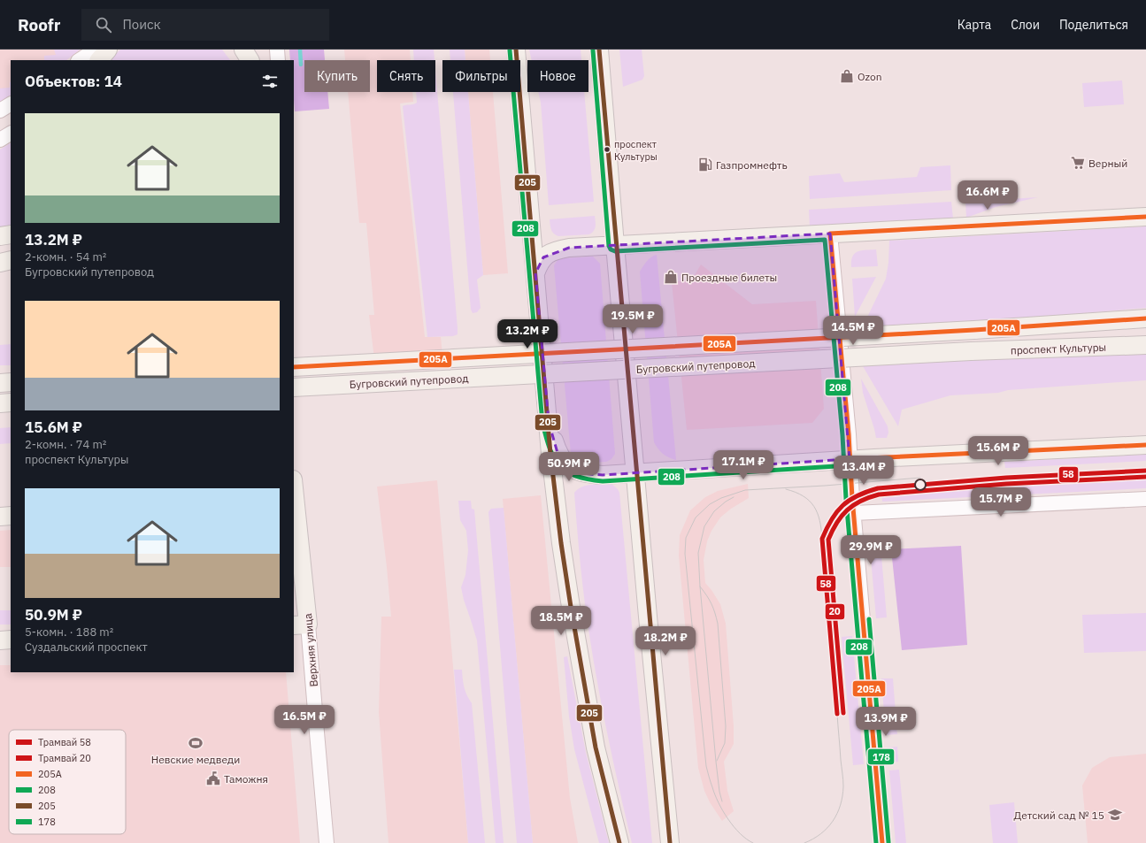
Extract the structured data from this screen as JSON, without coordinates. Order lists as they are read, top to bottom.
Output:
{
  "streets": {
    "main road": ["проспект Культуры", "Бугровский путепровод", "Верхняя улица"]
  },
  "crossings": [
    ["проспект Культуры", "Бугровский путепровод"]
  ],
  "places": {
    "shop": ["Ozon", "Проездные билеты"],
    "other": ["проспект Культуры"],
    "supermarket": ["Верный"],
    "fuel station": ["Газпромнефть"],
    "sports": ["Невские медведи"],
    "public building": ["Таможня"],
    "school or university": ["Детский сад № 15"]
  },
  "lines": [
    "transit line 205",
    "transit line 208",
    "transit line 205А",
    "tram line 58",
    "tram line 20",
    "transit line 178"
  ],
  "legend": [
    "Трамвай 58",
    "Трамвай 20",
    "205А",
    "208",
    "205",
    "178"
  ],
  "page": {
    "header": "Roofr",
    "search": "Поиск",
    "nav": ["Карта", "Слои", "Поделиться"],
    "chip": [
      "Купить",
      "Снять",
      "Фильтры",
      "Новое"
    ],
    "heading": "Объектов: 14",
    "list": [
      {
        "name": "13.2M ₽",
        "note": "2-комн. · 54 m² · Бугровский путепровод"
      },
      {
        "name": "15.6M ₽",
        "note": "2-комн. · 74 m² · проспект Культуры"
      },
      {
        "name": "50.9M ₽",
        "note": "5-комн. · 188 m² · Суздальский проспект"
      }
    ],
    "price": [
      "16.6M ₽",
      "19.5M ₽",
      "14.5M ₽",
      "13.2M ₽",
      "15.6M ₽",
      "17.1M ₽",
      "50.9M ₽",
      "13.4M ₽",
      "15.7M ₽",
      "29.9M ₽",
      "18.5M ₽",
      "18.2M ₽",
      "16.5M ₽",
      "13.9M ₽"
    ]
  }
}
